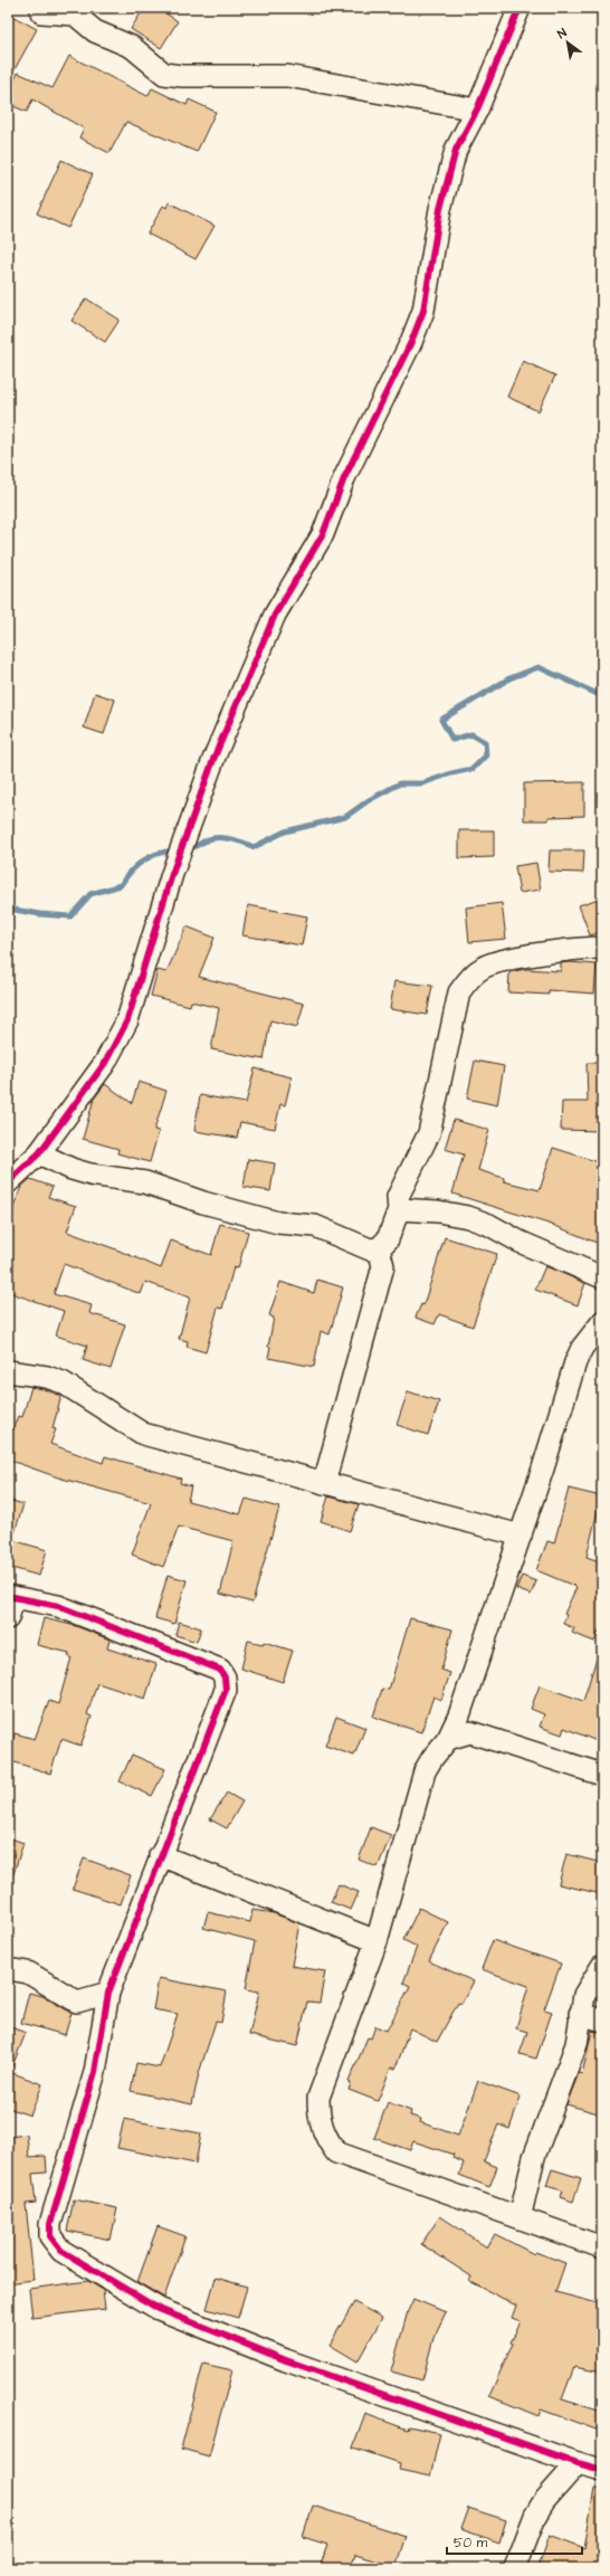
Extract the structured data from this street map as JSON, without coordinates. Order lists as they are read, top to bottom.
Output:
{
  "scale_bar": "50 m",
  "north": "top left"
}
